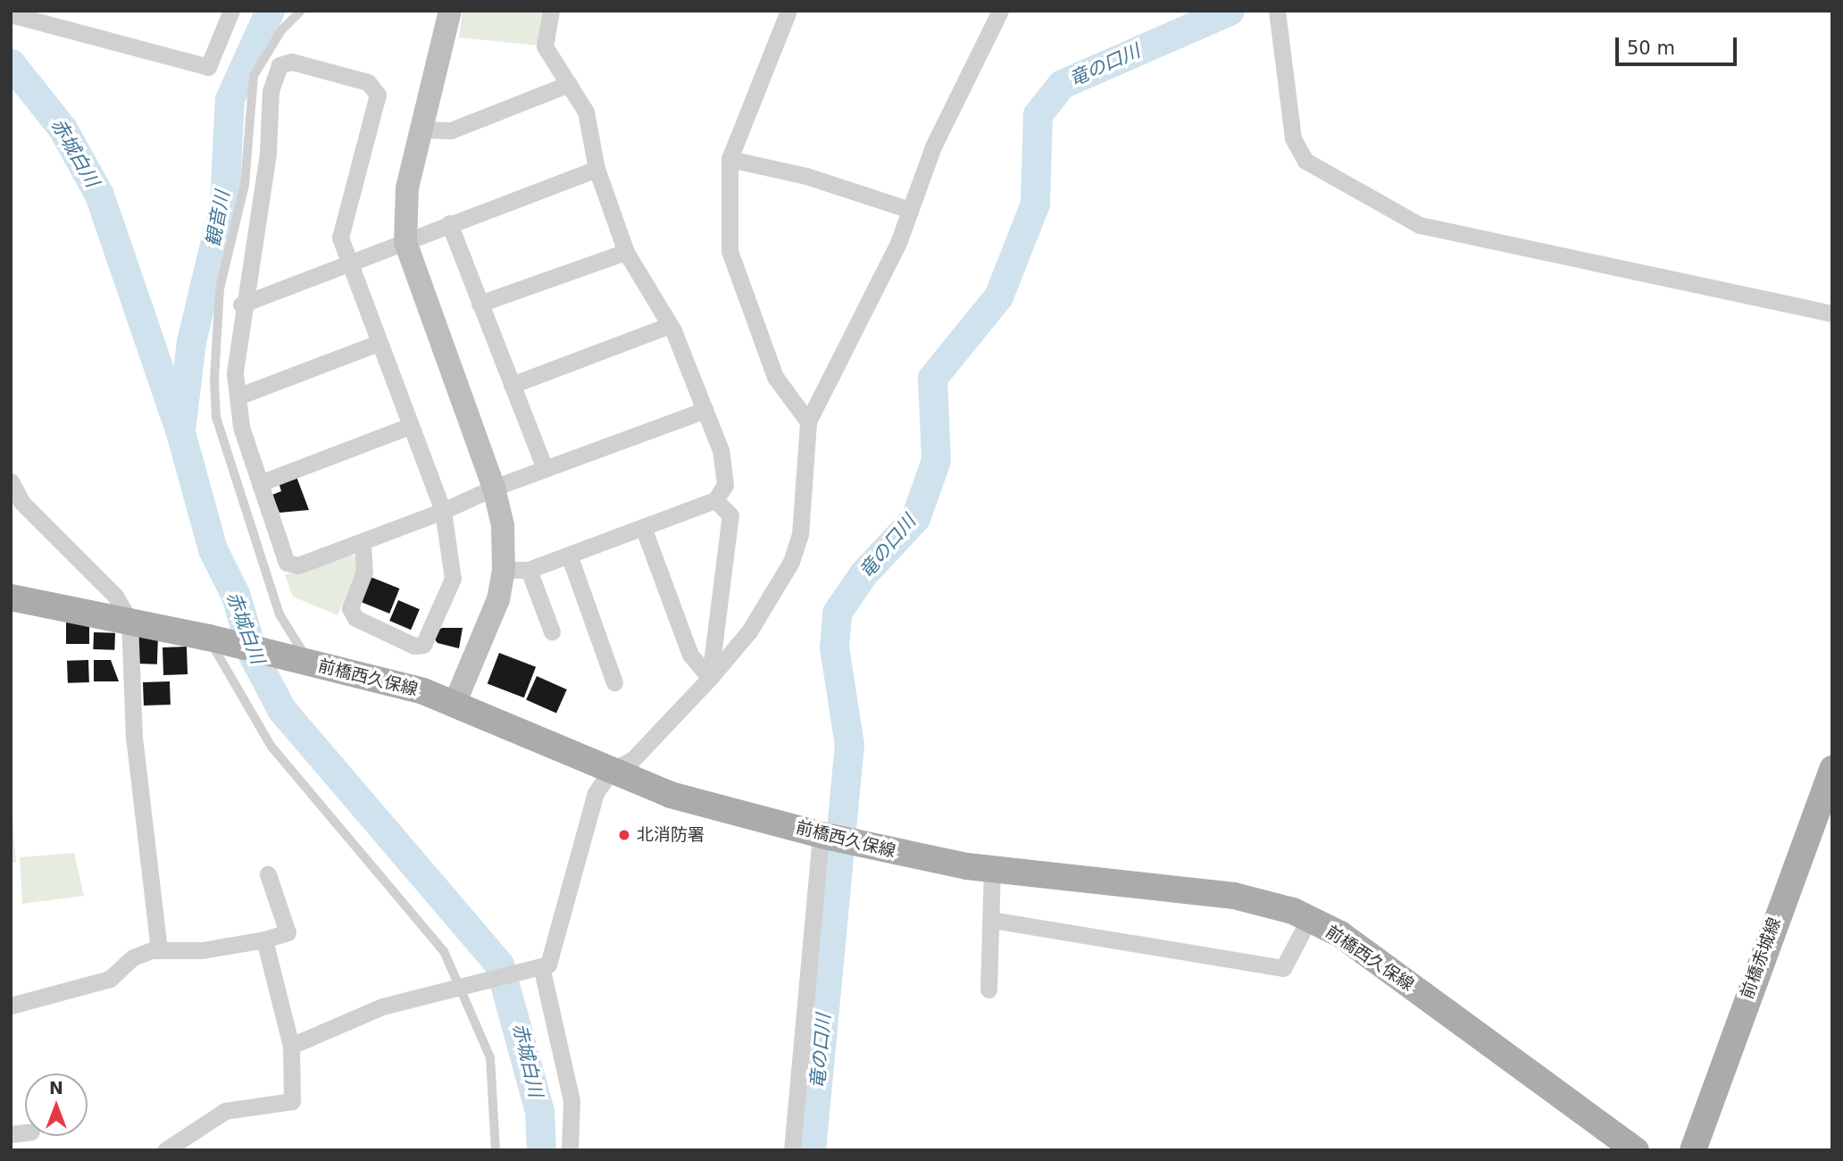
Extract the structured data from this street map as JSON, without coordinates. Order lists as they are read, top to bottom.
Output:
{
  "streets": {
    "main road": ["前橋西久保線", "前橋赤城線"]
  },
  "water": ["竜の口川", "赤城白川", "観音川"],
  "places": ["北消防署"],
  "scale_bar": "50 m",
  "north": "top"
}
